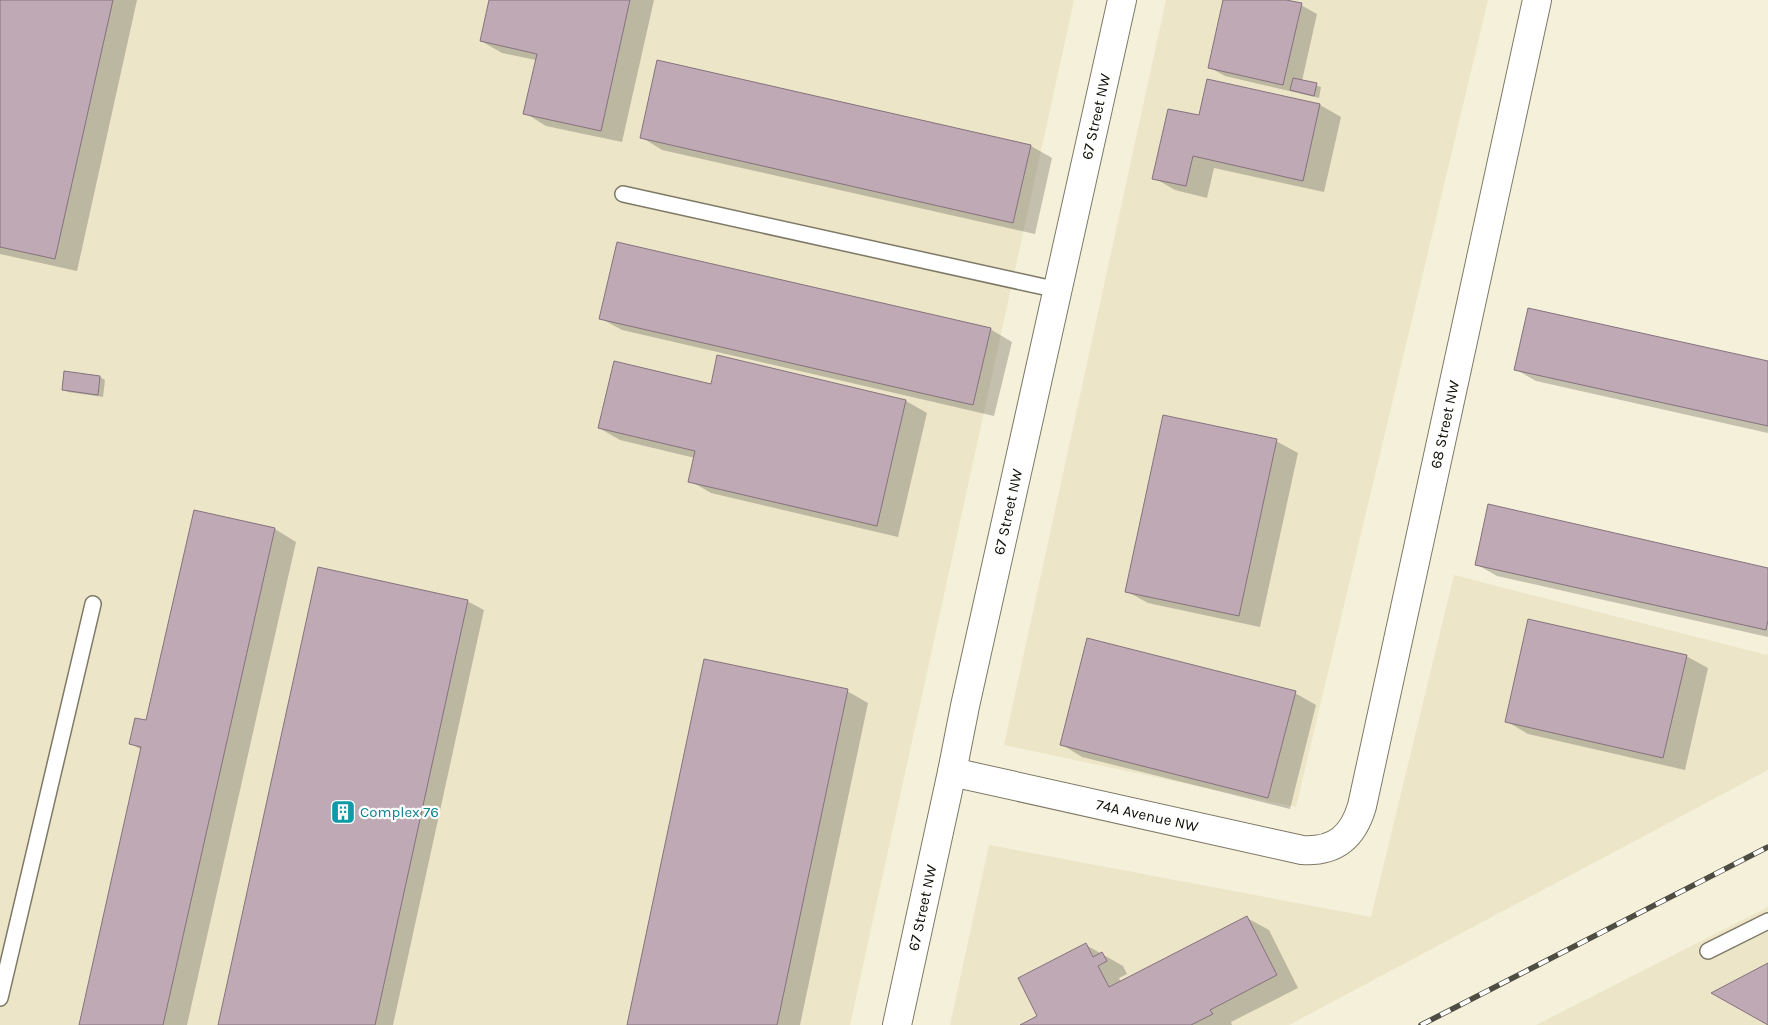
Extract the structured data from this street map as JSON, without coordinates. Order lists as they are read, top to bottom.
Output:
{
  "streets": {
    "street": ["67 Street NW", "68 Street NW", "74A Avenue NW"]
  },
  "crossings": [
    ["67 Street NW", "74A Avenue NW"],
    ["68 Street NW", "74A Avenue NW"]
  ],
  "places": {
    "building": ["Complex 76"]
  }
}
